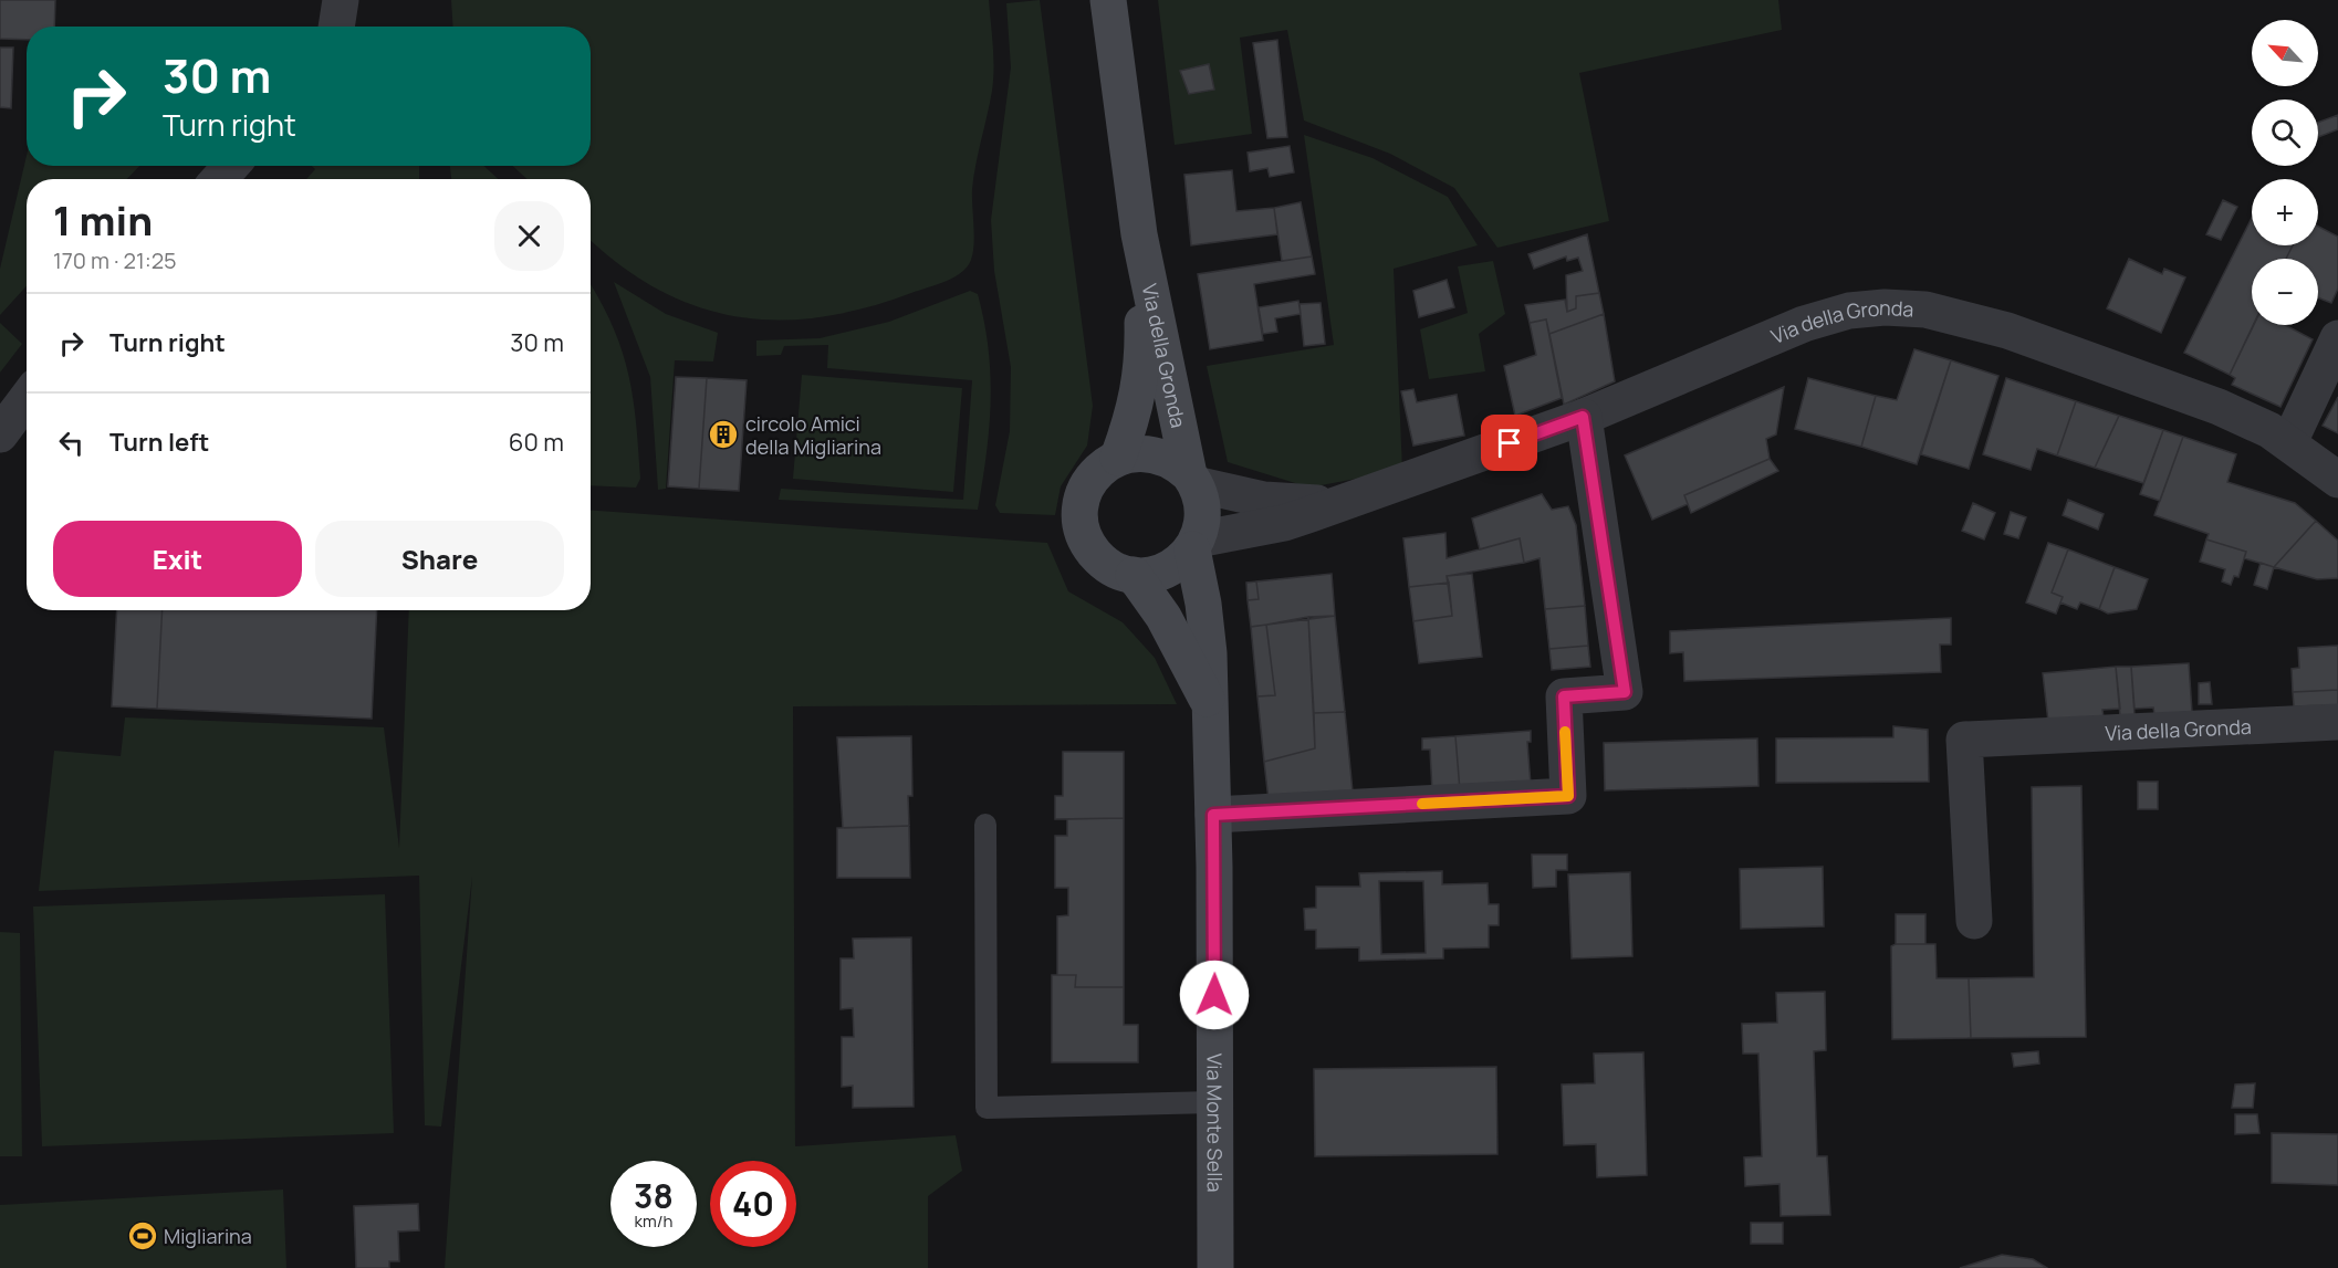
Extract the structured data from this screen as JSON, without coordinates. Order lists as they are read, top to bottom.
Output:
{
  "streets": {
    "street": ["Via della Gronda", "Via Monte Sella"]
  },
  "crossings": [
    ["Via della Gronda", "Via Monte Sella"]
  ],
  "places": {
    "building": ["circolo Amici della Migliarina"],
    "sports": ["Migliarina"]
  },
  "north": "top left",
  "page": {
    "map_buttons": ["+", "−"],
    "turn": ["30 m", "Turn right"],
    "heading": ["1 min", "170 m · 21:25"],
    "list": [
      {
        "name": "Turn right",
        "value": "30 m"
      },
      {
        "name": "Turn left",
        "value": "60 m"
      }
    ],
    "buttons": ["Exit", "Share"],
    "speed": "38 km/h",
    "limit": "40"
  }
}
